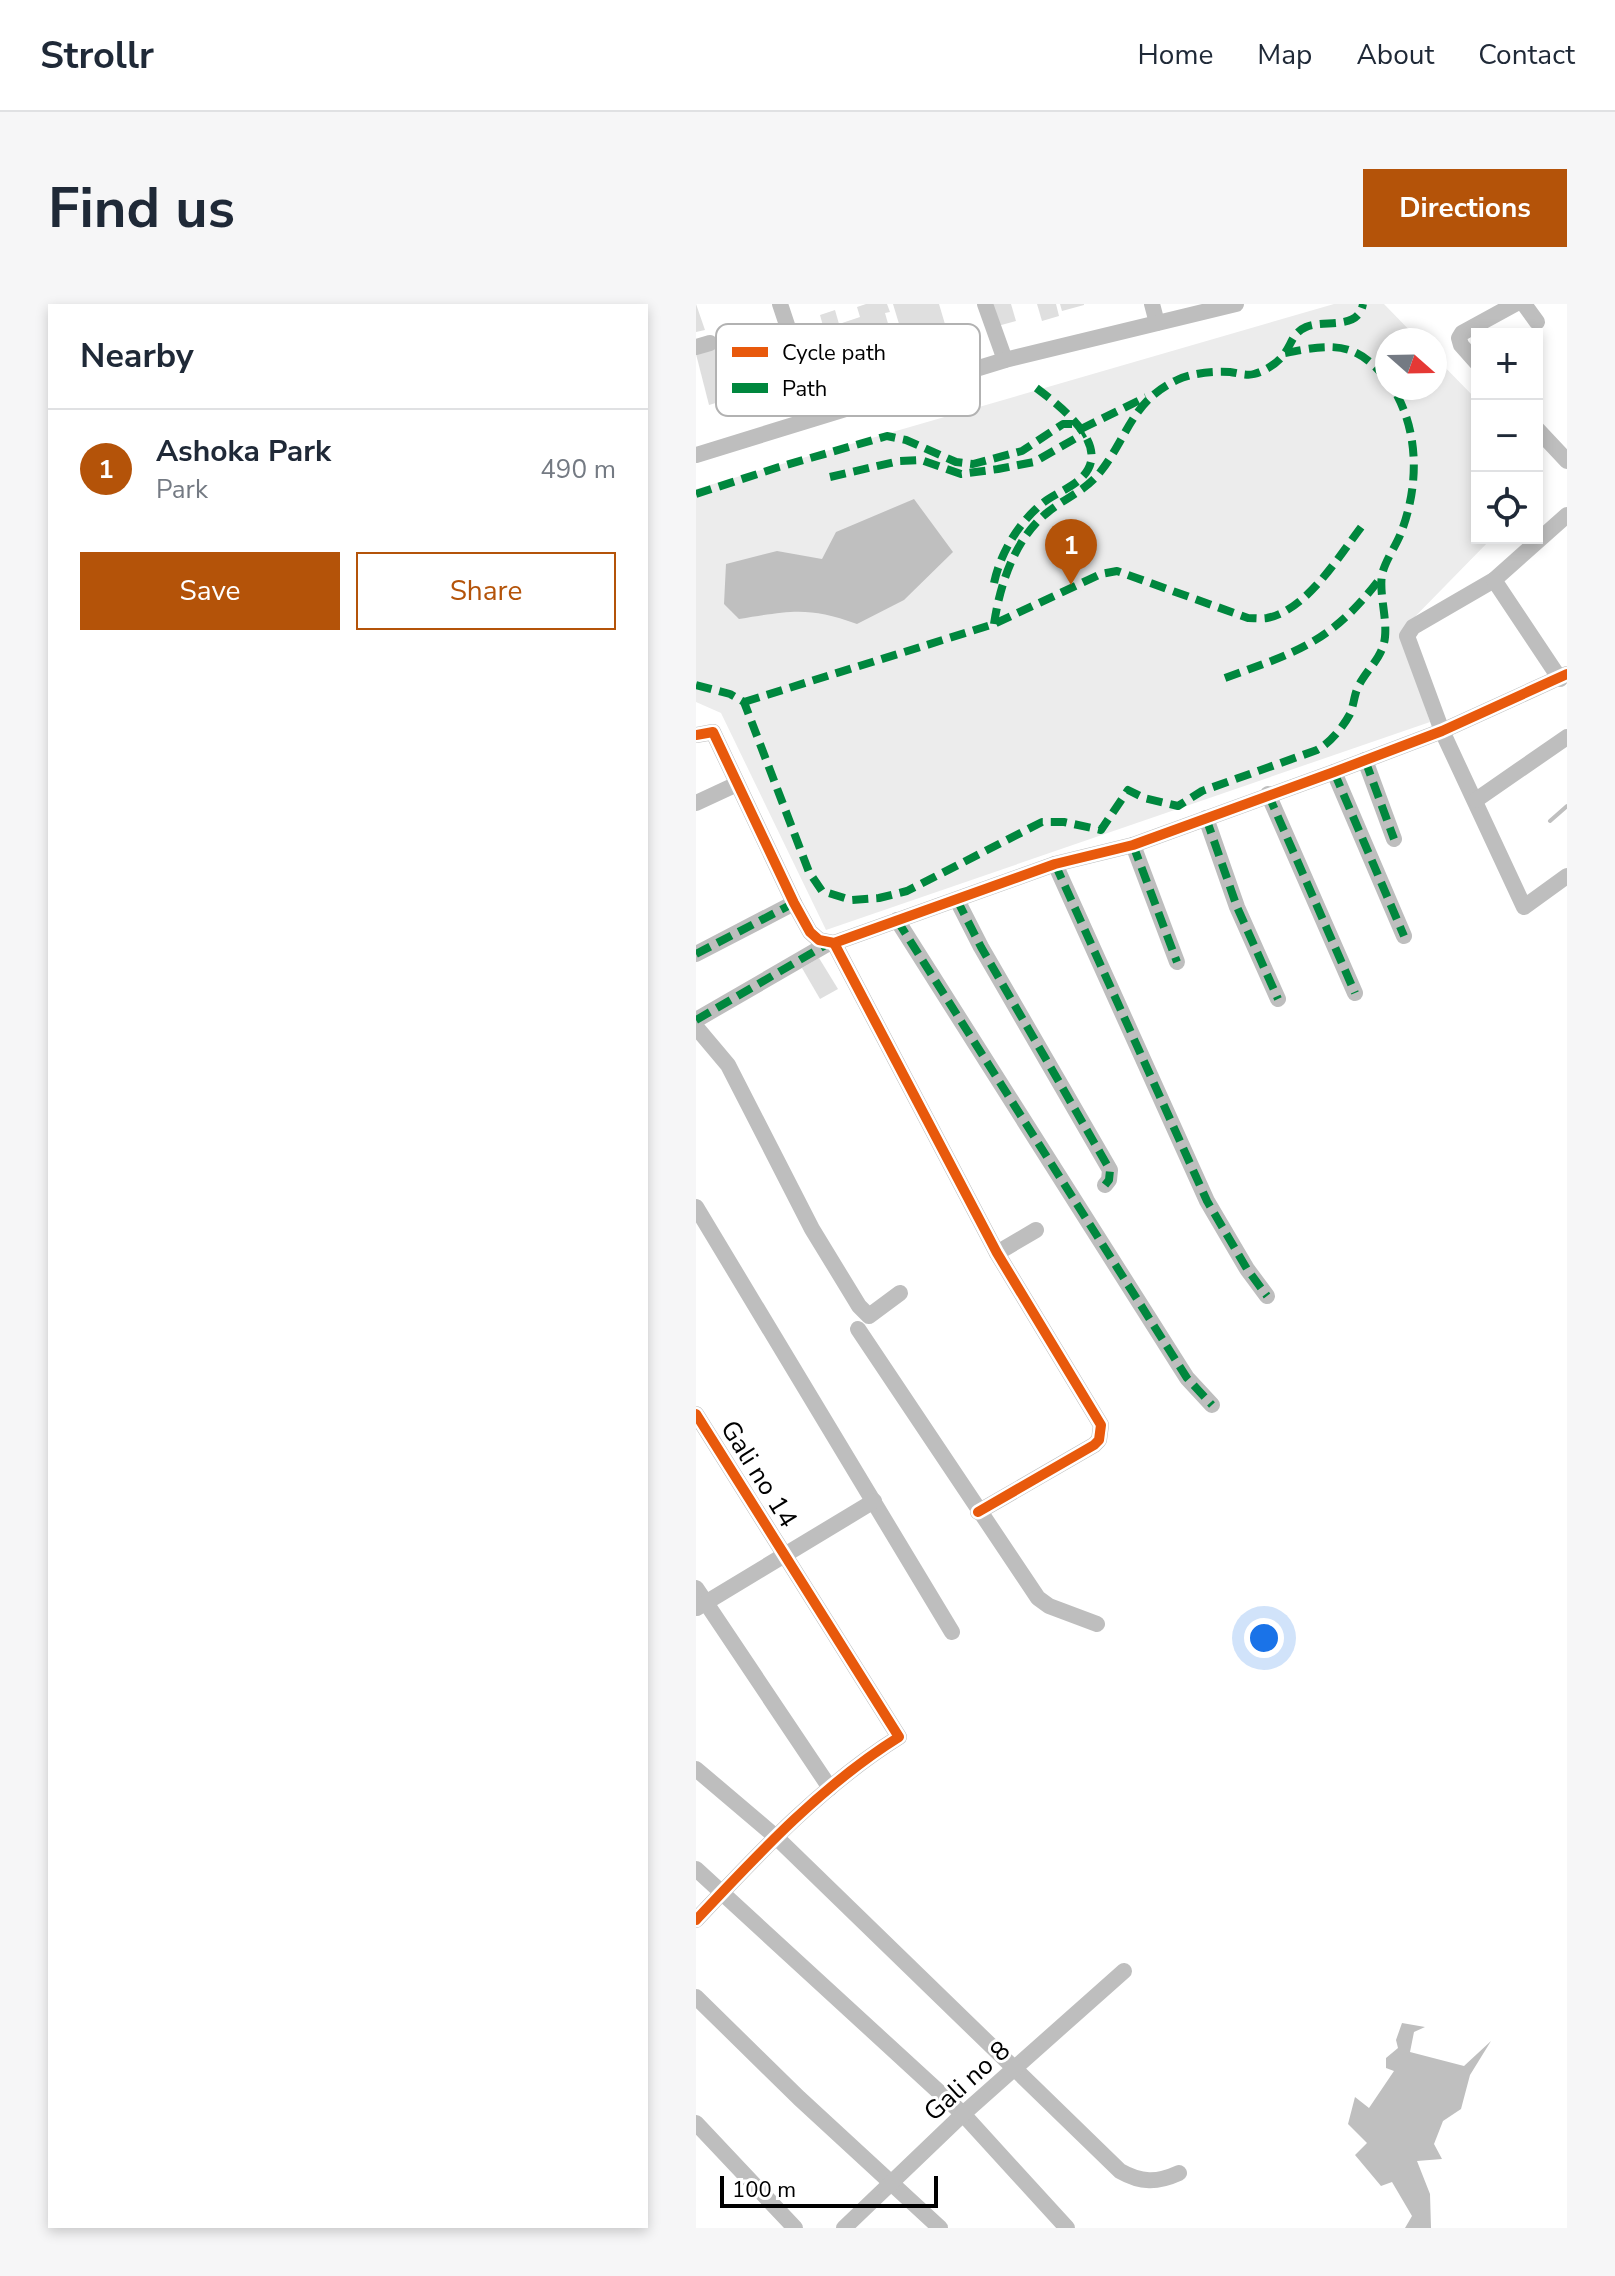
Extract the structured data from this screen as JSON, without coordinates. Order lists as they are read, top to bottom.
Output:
{
  "streets": {
    "street": ["Gali no 14", "Gali no 8"]
  },
  "legend": ["Cycle path", "Path"],
  "scale_bar": "100 m",
  "north": "right",
  "page": {
    "header": "Strollr",
    "nav": [
      "Home",
      "Map",
      "About",
      "Contact"
    ],
    "buttons": [
      "Directions",
      ["Save", "Share"]
    ],
    "title": "Find us",
    "heading": "Nearby",
    "map_buttons": ["+", "−"],
    "list": [
      {
        "mark": "1",
        "name": "Ashoka Park",
        "note": "Park",
        "value": "490 m"
      }
    ],
    "pins": "1",
    "scale": "100 m"
  }
}
